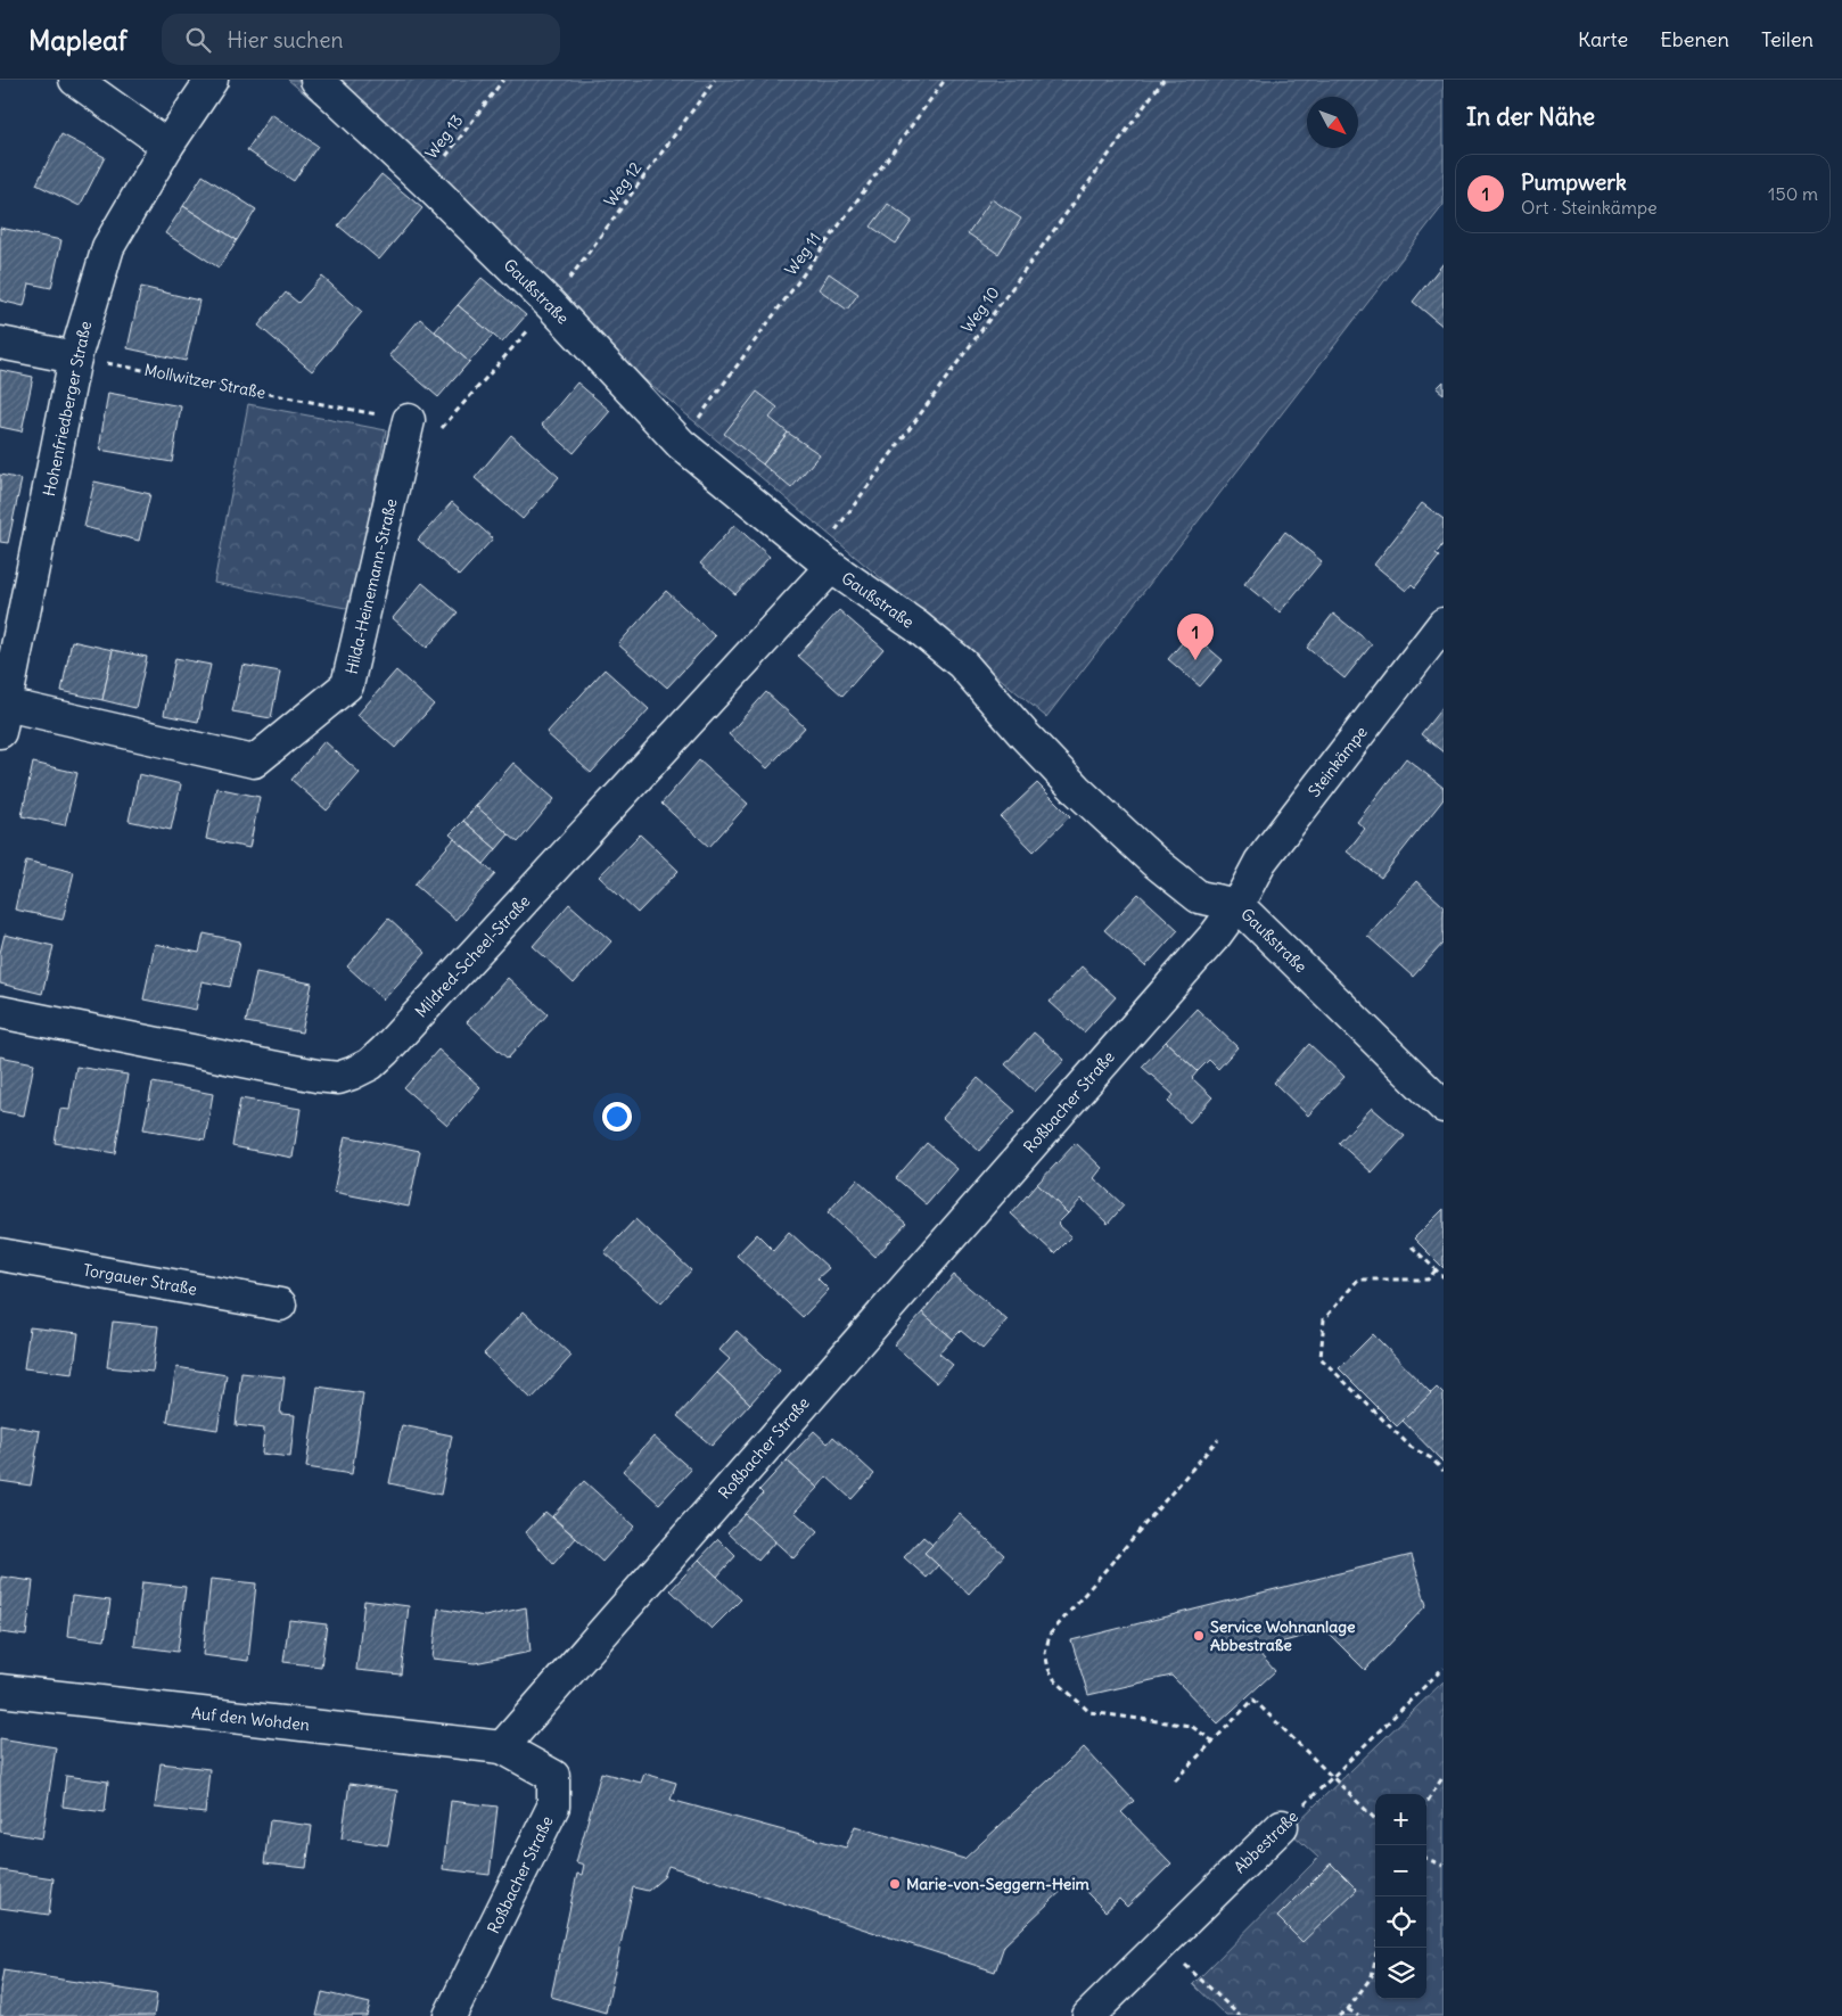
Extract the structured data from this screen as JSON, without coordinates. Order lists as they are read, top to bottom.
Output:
{
  "streets": {
    "street": [
      "Gaußstraße",
      "Hohenfriedberger Straße",
      "Hilda-Heinemann-Straße",
      "Steinkämpe",
      "Mildred-Scheel-Straße",
      "Roßbacher Straße",
      "Torgauer Straße",
      "Auf den Wohden",
      "Abbestraße"
    ],
    "path": [
      "Weg 13",
      "Weg 12",
      "Weg 11",
      "Weg 10",
      "Mollwitzer Straße"
    ]
  },
  "crossings": [
    ["Weg 13", "Gaußstraße"],
    ["Weg 12", "Gaußstraße"],
    ["Weg 12", "Mollwitzer Straße"],
    ["Weg 12", "Hilda-Heinemann-Straße"],
    ["Weg 11", "Gaußstraße"],
    ["Gaußstraße", "Weg 10"],
    ["Gaußstraße", "Steinkämpe"],
    ["Gaußstraße", "Mildred-Scheel-Straße"],
    ["Gaußstraße", "Roßbacher Straße"],
    ["Weg 10", "Mildred-Scheel-Straße"],
    ["Mollwitzer Straße", "Hohenfriedberger Straße"],
    ["Mollwitzer Straße", "Hilda-Heinemann-Straße"],
    ["Hohenfriedberger Straße", "Hilda-Heinemann-Straße"],
    ["Steinkämpe", "Roßbacher Straße"],
    ["Roßbacher Straße", "Auf den Wohden"]
  ],
  "places": ["Service Wohnanlage Abbestraße", "Marie-von-Seggern-Heim"],
  "north": "bottom right",
  "page": {
    "header": "Mapleaf",
    "search": "Hier suchen",
    "nav": ["Karte", "Ebenen", "Teilen"],
    "heading": "In der Nähe",
    "list": [
      {
        "mark": "1",
        "name": "Pumpwerk",
        "note": "Ort · Steinkämpe",
        "value": "150 m"
      }
    ],
    "pins": "1",
    "map_buttons": ["+", "−"]
  }
}
